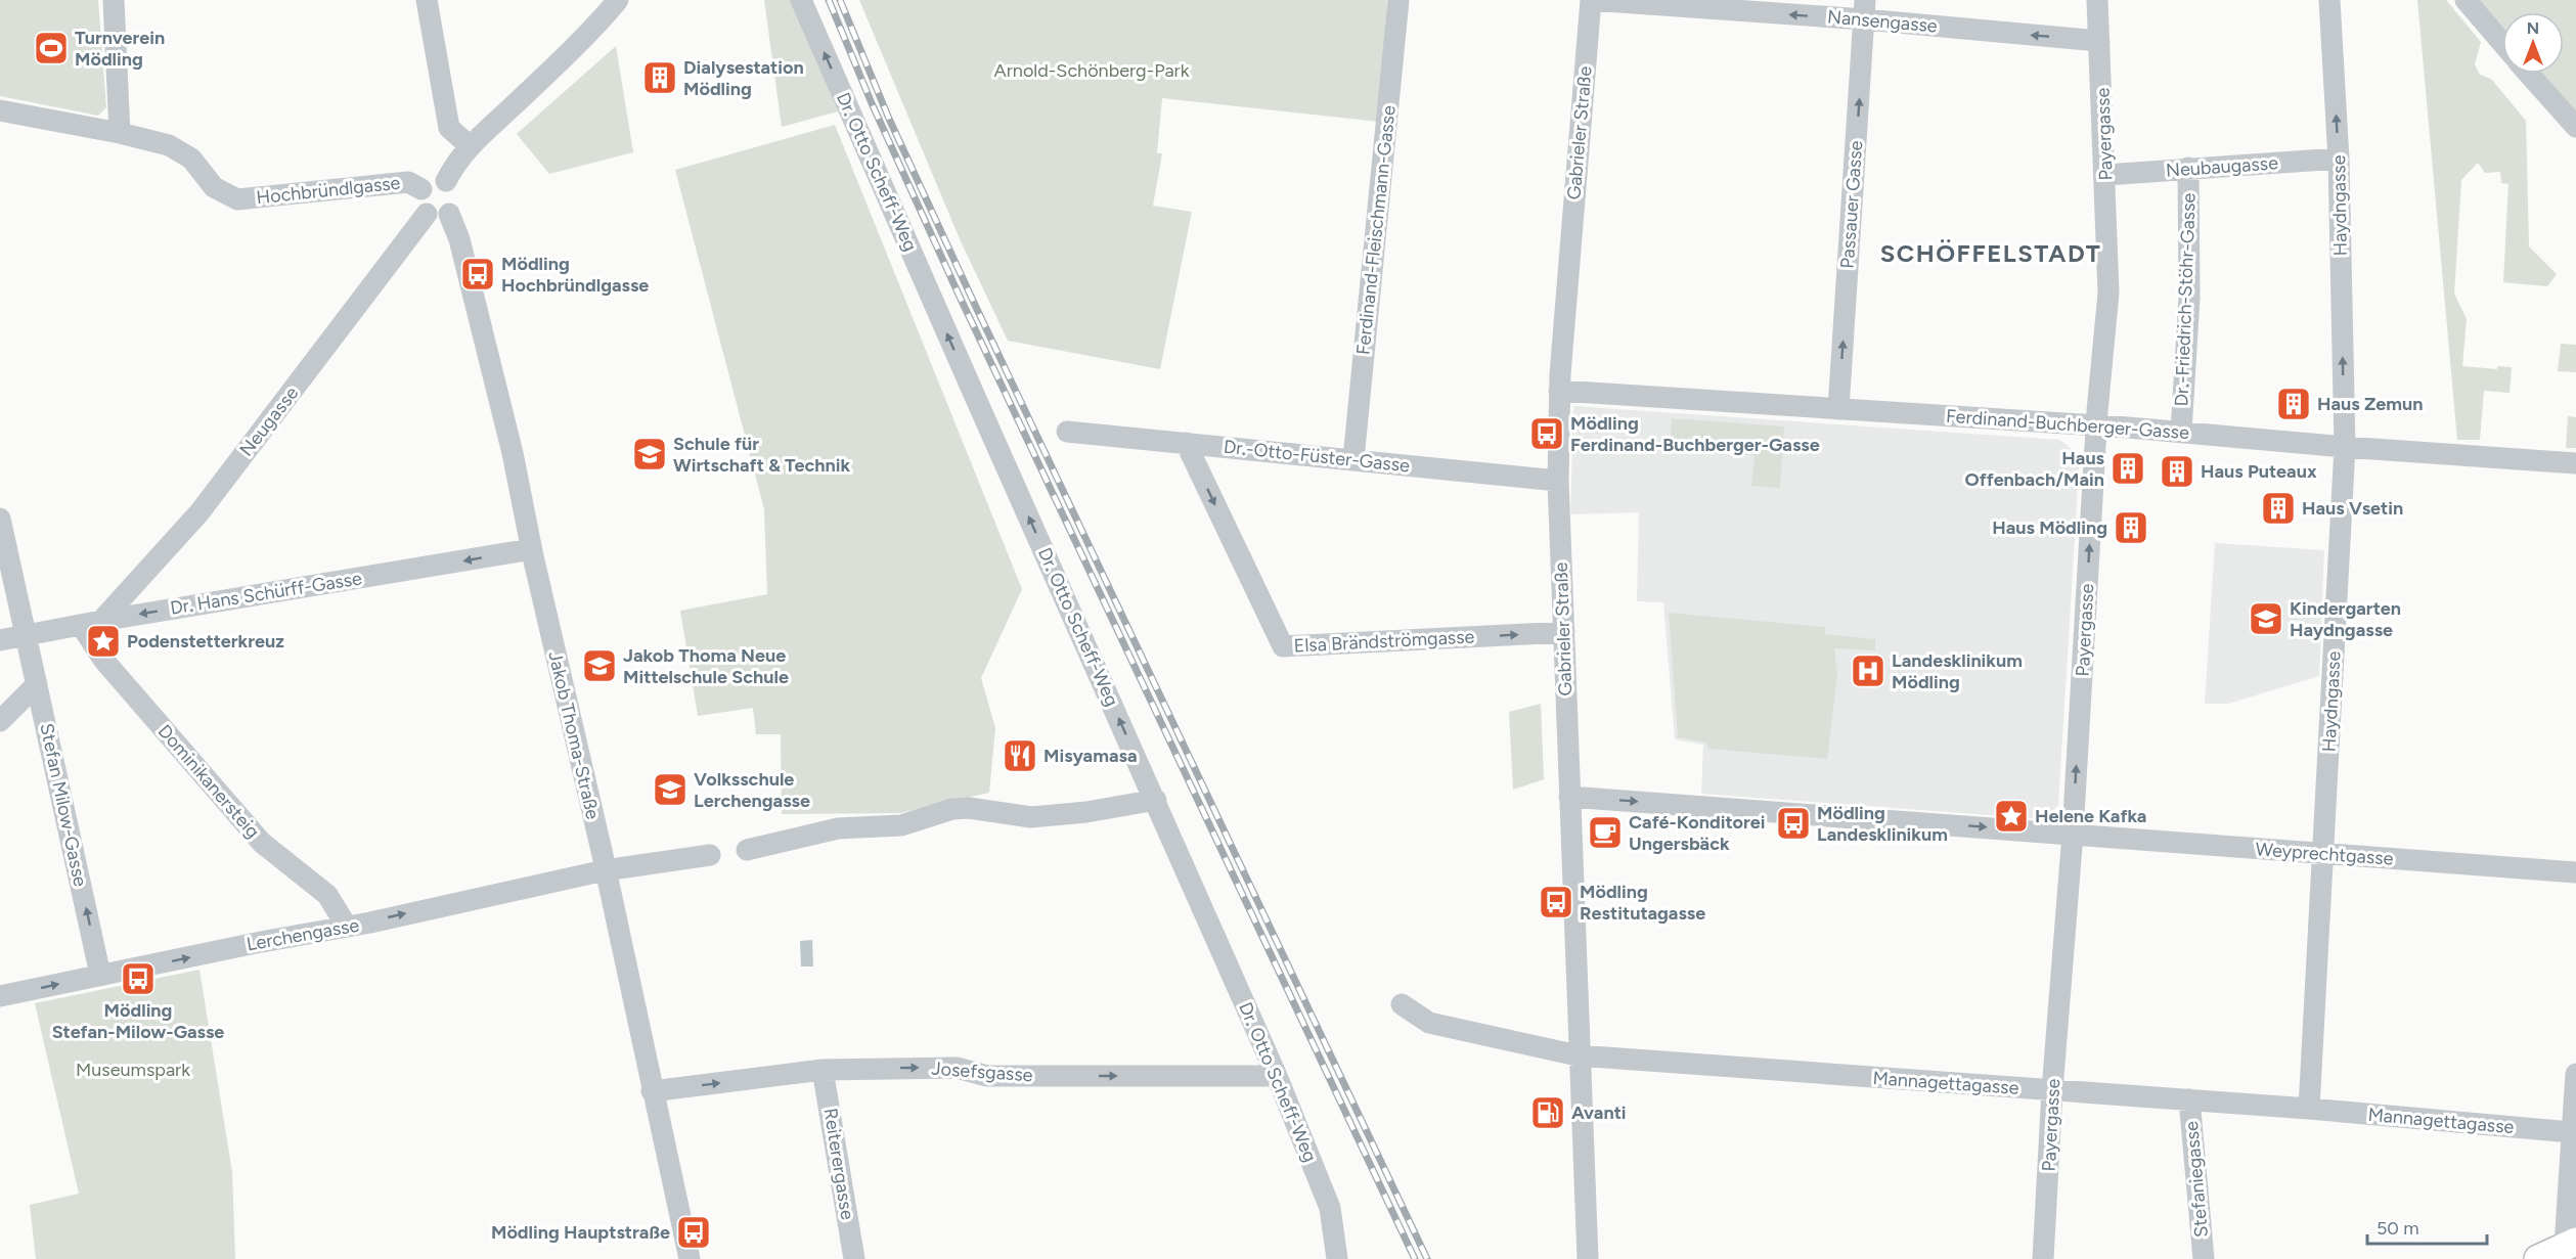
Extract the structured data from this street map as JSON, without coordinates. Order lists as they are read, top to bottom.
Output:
{
  "streets": {
    "street": [
      "Nansengasse",
      "Gabrieler Straße",
      "Payergasse",
      "Neubaugasse",
      "Dr. Otto Scheff-Weg",
      "Hochbründlgasse",
      "Passauer Gasse",
      "Haydngasse",
      "Ferdinand-Fleischmann-Gasse",
      "Dr.-Friedrich-Stöhr-Gasse",
      "Neugasse",
      "Ferdinand-Buchberger-Gasse",
      "Dr.-Otto-Füster-Gasse",
      "Dr. Hans Schürff-Gasse",
      "Elsa Brändströmgasse",
      "Jakob Thoma-Straße",
      "Dominikanersteig",
      "Stefan Milow-Gasse",
      "Weyprechtgasse",
      "Lerchengasse",
      "Josefsgasse",
      "Mannagettagasse",
      "Reiterergasse",
      "Stefaniegasse"
    ]
  },
  "crossings": [
    ["Nansengasse", "Gabrieler Straße"],
    ["Nansengasse", "Payergasse"],
    ["Nansengasse", "Passauer Gasse"],
    ["Gabrieler Straße", "Ferdinand-Buchberger-Gasse"],
    ["Gabrieler Straße", "Dr.-Otto-Füster-Gasse"],
    ["Gabrieler Straße", "Elsa Brändströmgasse"],
    ["Gabrieler Straße", "Weyprechtgasse"],
    ["Gabrieler Straße", "Mannagettagasse"],
    ["Payergasse", "Neubaugasse"],
    ["Payergasse", "Ferdinand-Buchberger-Gasse"],
    ["Payergasse", "Weyprechtgasse"],
    ["Payergasse", "Mannagettagasse"],
    ["Neubaugasse", "Haydngasse"],
    ["Neubaugasse", "Dr.-Friedrich-Stöhr-Gasse"],
    ["Dr. Otto Scheff-Weg", "Josefsgasse"],
    ["Hochbründlgasse", "Neugasse"],
    ["Hochbründlgasse", "Jakob Thoma-Straße"],
    ["Passauer Gasse", "Ferdinand-Buchberger-Gasse"],
    ["Haydngasse", "Ferdinand-Buchberger-Gasse"],
    ["Haydngasse", "Weyprechtgasse"],
    ["Haydngasse", "Mannagettagasse"],
    ["Ferdinand-Fleischmann-Gasse", "Dr.-Otto-Füster-Gasse"],
    ["Dr.-Friedrich-Stöhr-Gasse", "Ferdinand-Buchberger-Gasse"],
    ["Neugasse", "Dr. Hans Schürff-Gasse"],
    ["Neugasse", "Jakob Thoma-Straße"],
    ["Neugasse", "Dominikanersteig"],
    ["Dr.-Otto-Füster-Gasse", "Elsa Brändströmgasse"],
    ["Dr. Hans Schürff-Gasse", "Jakob Thoma-Straße"],
    ["Dr. Hans Schürff-Gasse", "Dominikanersteig"],
    ["Dr. Hans Schürff-Gasse", "Stefan Milow-Gasse"],
    ["Jakob Thoma-Straße", "Lerchengasse"],
    ["Jakob Thoma-Straße", "Josefsgasse"],
    ["Dominikanersteig", "Lerchengasse"],
    ["Stefan Milow-Gasse", "Lerchengasse"],
    ["Josefsgasse", "Reiterergasse"],
    ["Mannagettagasse", "Stefaniegasse"]
  ],
  "one_way": [
    "Nansengasse",
    "Dr. Otto Scheff-Weg",
    "Passauer Gasse",
    "Haydngasse",
    "Dr. Hans Schürff-Gasse",
    "Elsa Brändströmgasse",
    "Stefan Milow-Gasse",
    "Weyprechtgasse",
    "Lerchengasse",
    "Josefsgasse"
  ],
  "districts": ["SCHÖFFELSTADT"],
  "parks": ["Arnold-Schönberg-Park", "Museumspark"],
  "places": {
    "sports": ["Turnverein Mödling"],
    "building": [
      "Dialysestation Mödling",
      "Haus Zemun",
      "Haus Offenbach/Main",
      "Haus Puteaux",
      "Haus Vsetin",
      "Haus Mödling"
    ],
    "bus stop": [
      "Mödling Hochbründlgasse",
      "Mödling Ferdinand-Buchberger-Gasse",
      "Mödling Landesklinikum",
      "Mödling Restitutagasse",
      "Mödling Stefan-Milow-Gasse",
      "Mödling Hauptstraße"
    ],
    "school or university": [
      "Schule für Wirtschaft & Technik",
      "Kindergarten Haydngasse",
      "Jakob Thoma Neue Mittelschule Schule",
      "Volksschule Lerchengasse"
    ],
    "place": ["Podenstetterkreuz", "Helene Kafka"],
    "hospital": ["Landesklinikum Mödling"],
    "restaurant": ["Misyamasa"],
    "cafe": ["Café-Konditorei Ungersbäck"],
    "fuel station": ["Avanti"]
  },
  "scale_bar": "50 m",
  "north": "top"
}
